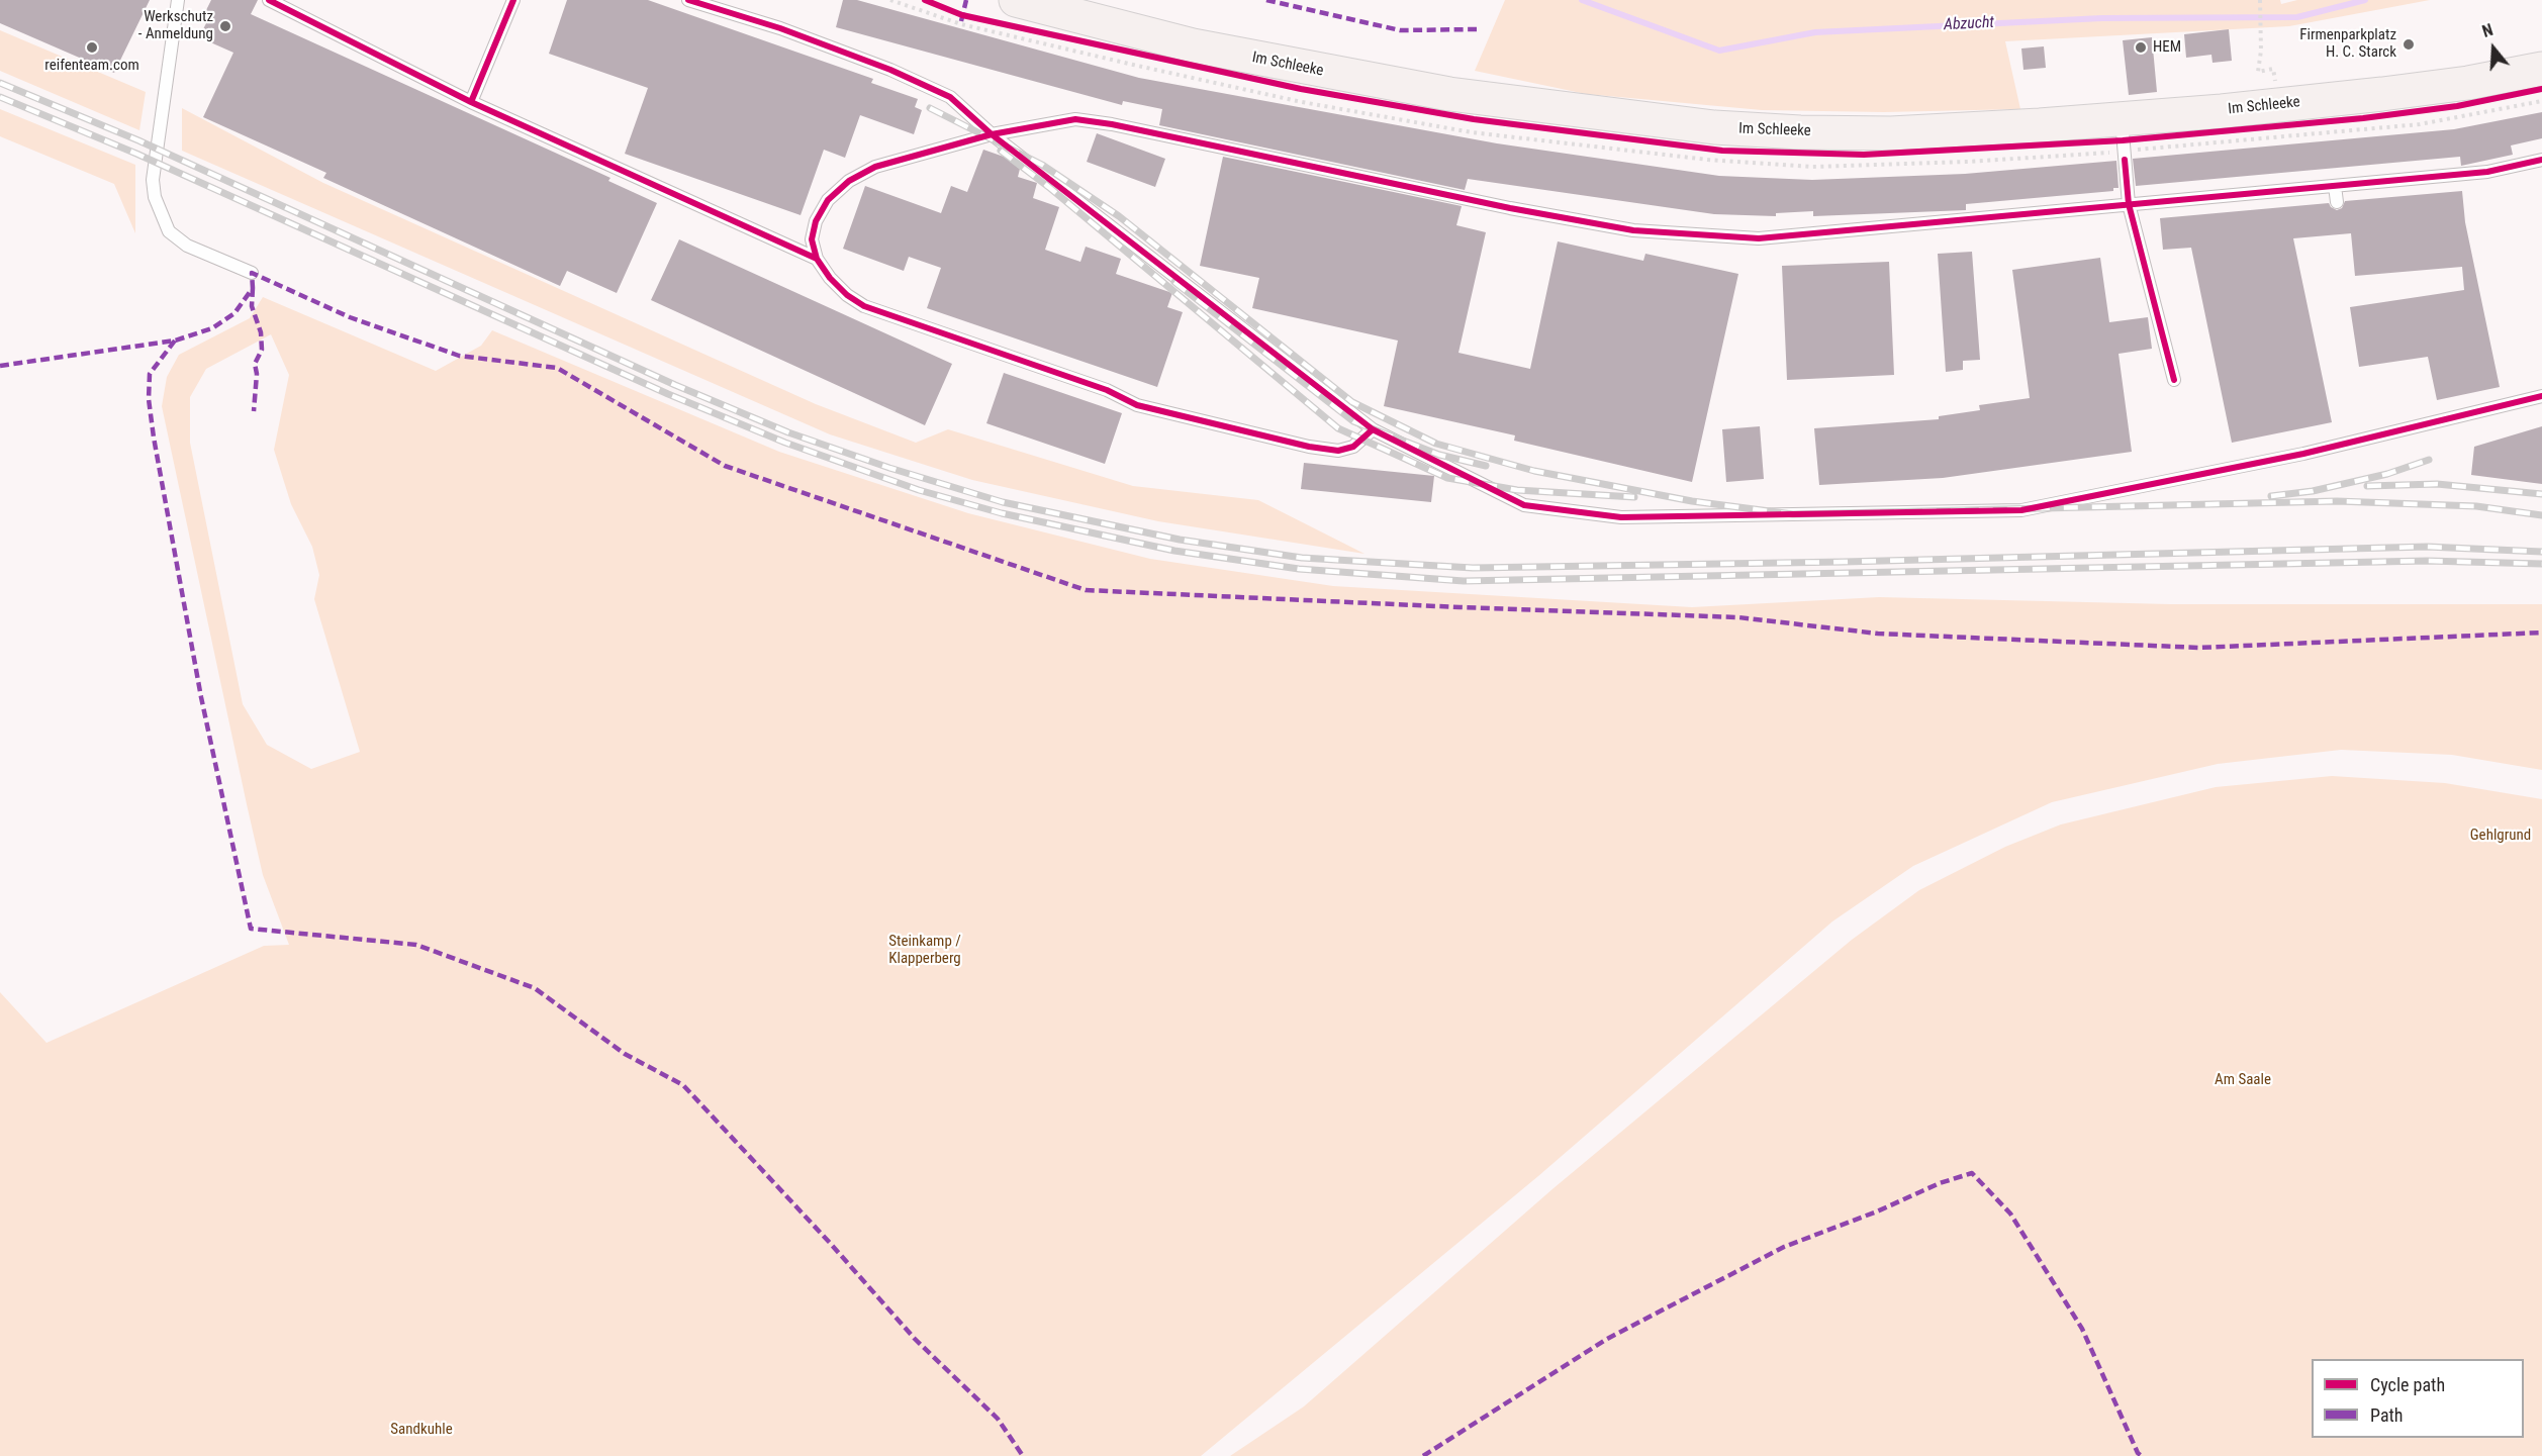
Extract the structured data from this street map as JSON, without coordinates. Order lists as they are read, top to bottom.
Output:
{
  "streets": {
    "main road": ["Im Schleeke"]
  },
  "water": ["Abzucht"],
  "parks": [
    "Gehlgrund",
    "Steinkamp / Klapperberg",
    "Am Saale",
    "Sandkuhle"
  ],
  "places": [
    "Werkschutz - Anmeldung",
    "Firmenparkplatz H. C. Starck",
    "reifenteam.com",
    "HEM"
  ],
  "legend": ["Cycle path", "Path"],
  "north": "top"
}
